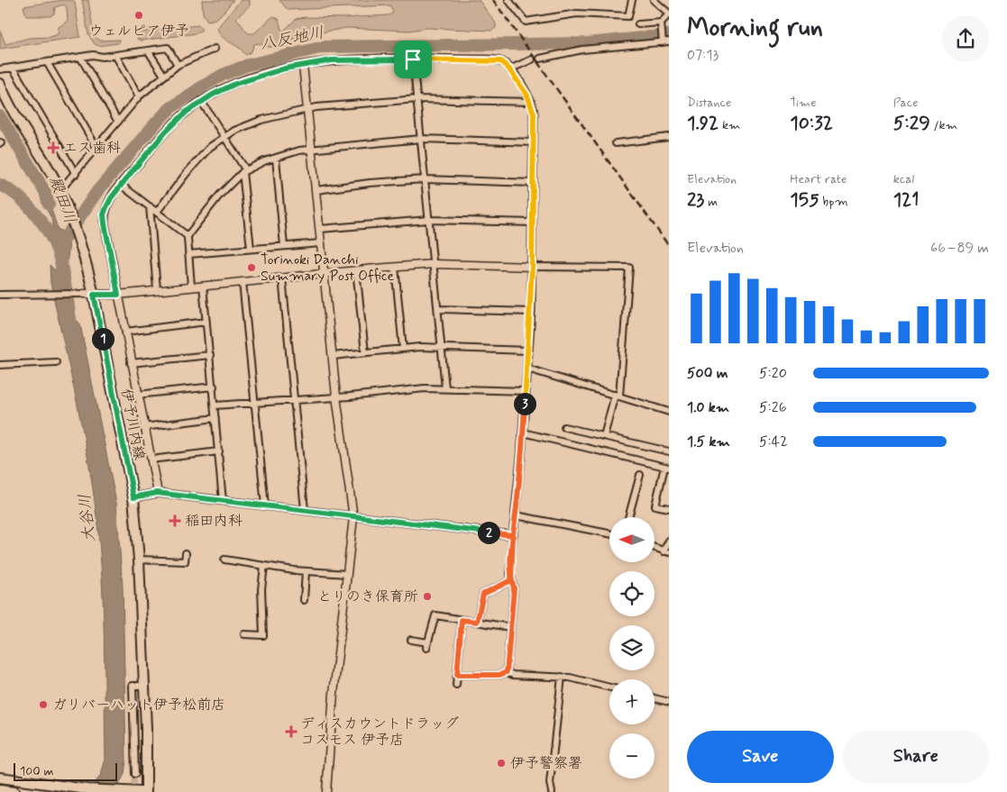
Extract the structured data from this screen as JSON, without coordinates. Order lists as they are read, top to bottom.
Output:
{
  "streets": {
    "main road": ["伊予川内線"]
  },
  "water": ["八反地川", "殿田川", "大谷川"],
  "places": {
    "other": [
      "ウェルピア伊予",
      "Torinoki Danchi Summary Post Office",
      "とりのき保育所",
      "ガリバーハット伊予松前店",
      "伊予警察署"
    ],
    "health": ["エス歯科", "稲田内科", "ディスカウントドラッグ コスモス 伊予店"]
  },
  "scale_bar": "100 m",
  "north": "left",
  "page": {
    "heading": ["Morning run", "07:13"],
    "stats": [
      ["Distance", "1.92 km"],
      ["Time", "10:32"],
      ["Pace", "5:29 /km"],
      ["Elevation", "23 m"],
      ["Heart rate", "155 bpm"],
      ["kcal", "121"]
    ],
    "chart": ["Elevation", "66–89 m"],
    "pins": ["1", "3", "2"],
    "list": [
      {
        "name": "500 m",
        "note": "5:20"
      },
      {
        "name": "1.0 km",
        "note": "5:26"
      },
      {
        "name": "1.5 km",
        "note": "5:42"
      }
    ],
    "map_buttons": ["+", "−"],
    "buttons": ["Save", "Share"],
    "scale": "100 m"
  }
}
